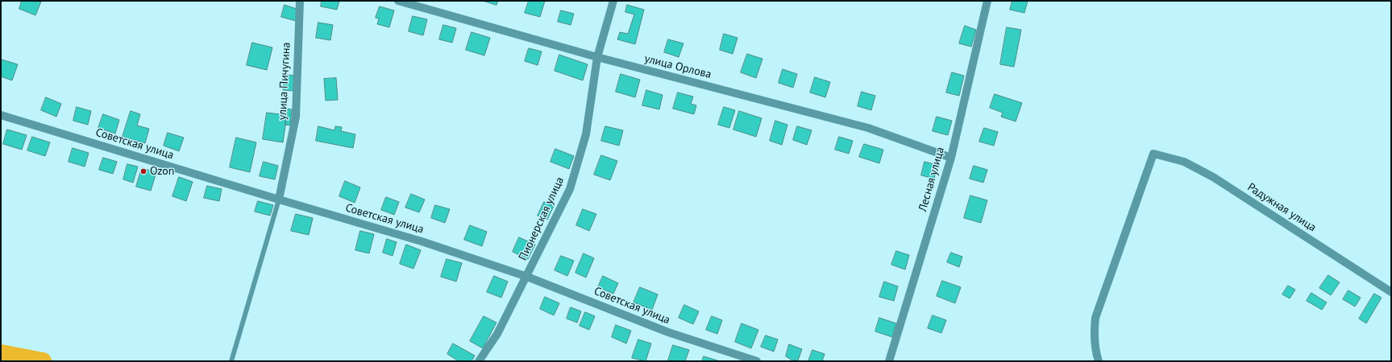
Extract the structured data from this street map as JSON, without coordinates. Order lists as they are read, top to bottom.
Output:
{
  "streets": {
    "street": [
      "улица Орлова",
      "улица Пичугина",
      "Советская улица",
      "Лесная улица",
      "Радужная улица",
      "Пионерская улица"
    ]
  },
  "crossings": [
    ["улица Орлова", "Лесная улица"],
    ["улица Орлова", "Пионерская улица"],
    ["улица Пичугина", "Советская улица"],
    ["Советская улица", "Пионерская улица"]
  ],
  "places": ["Ozon"]
}
